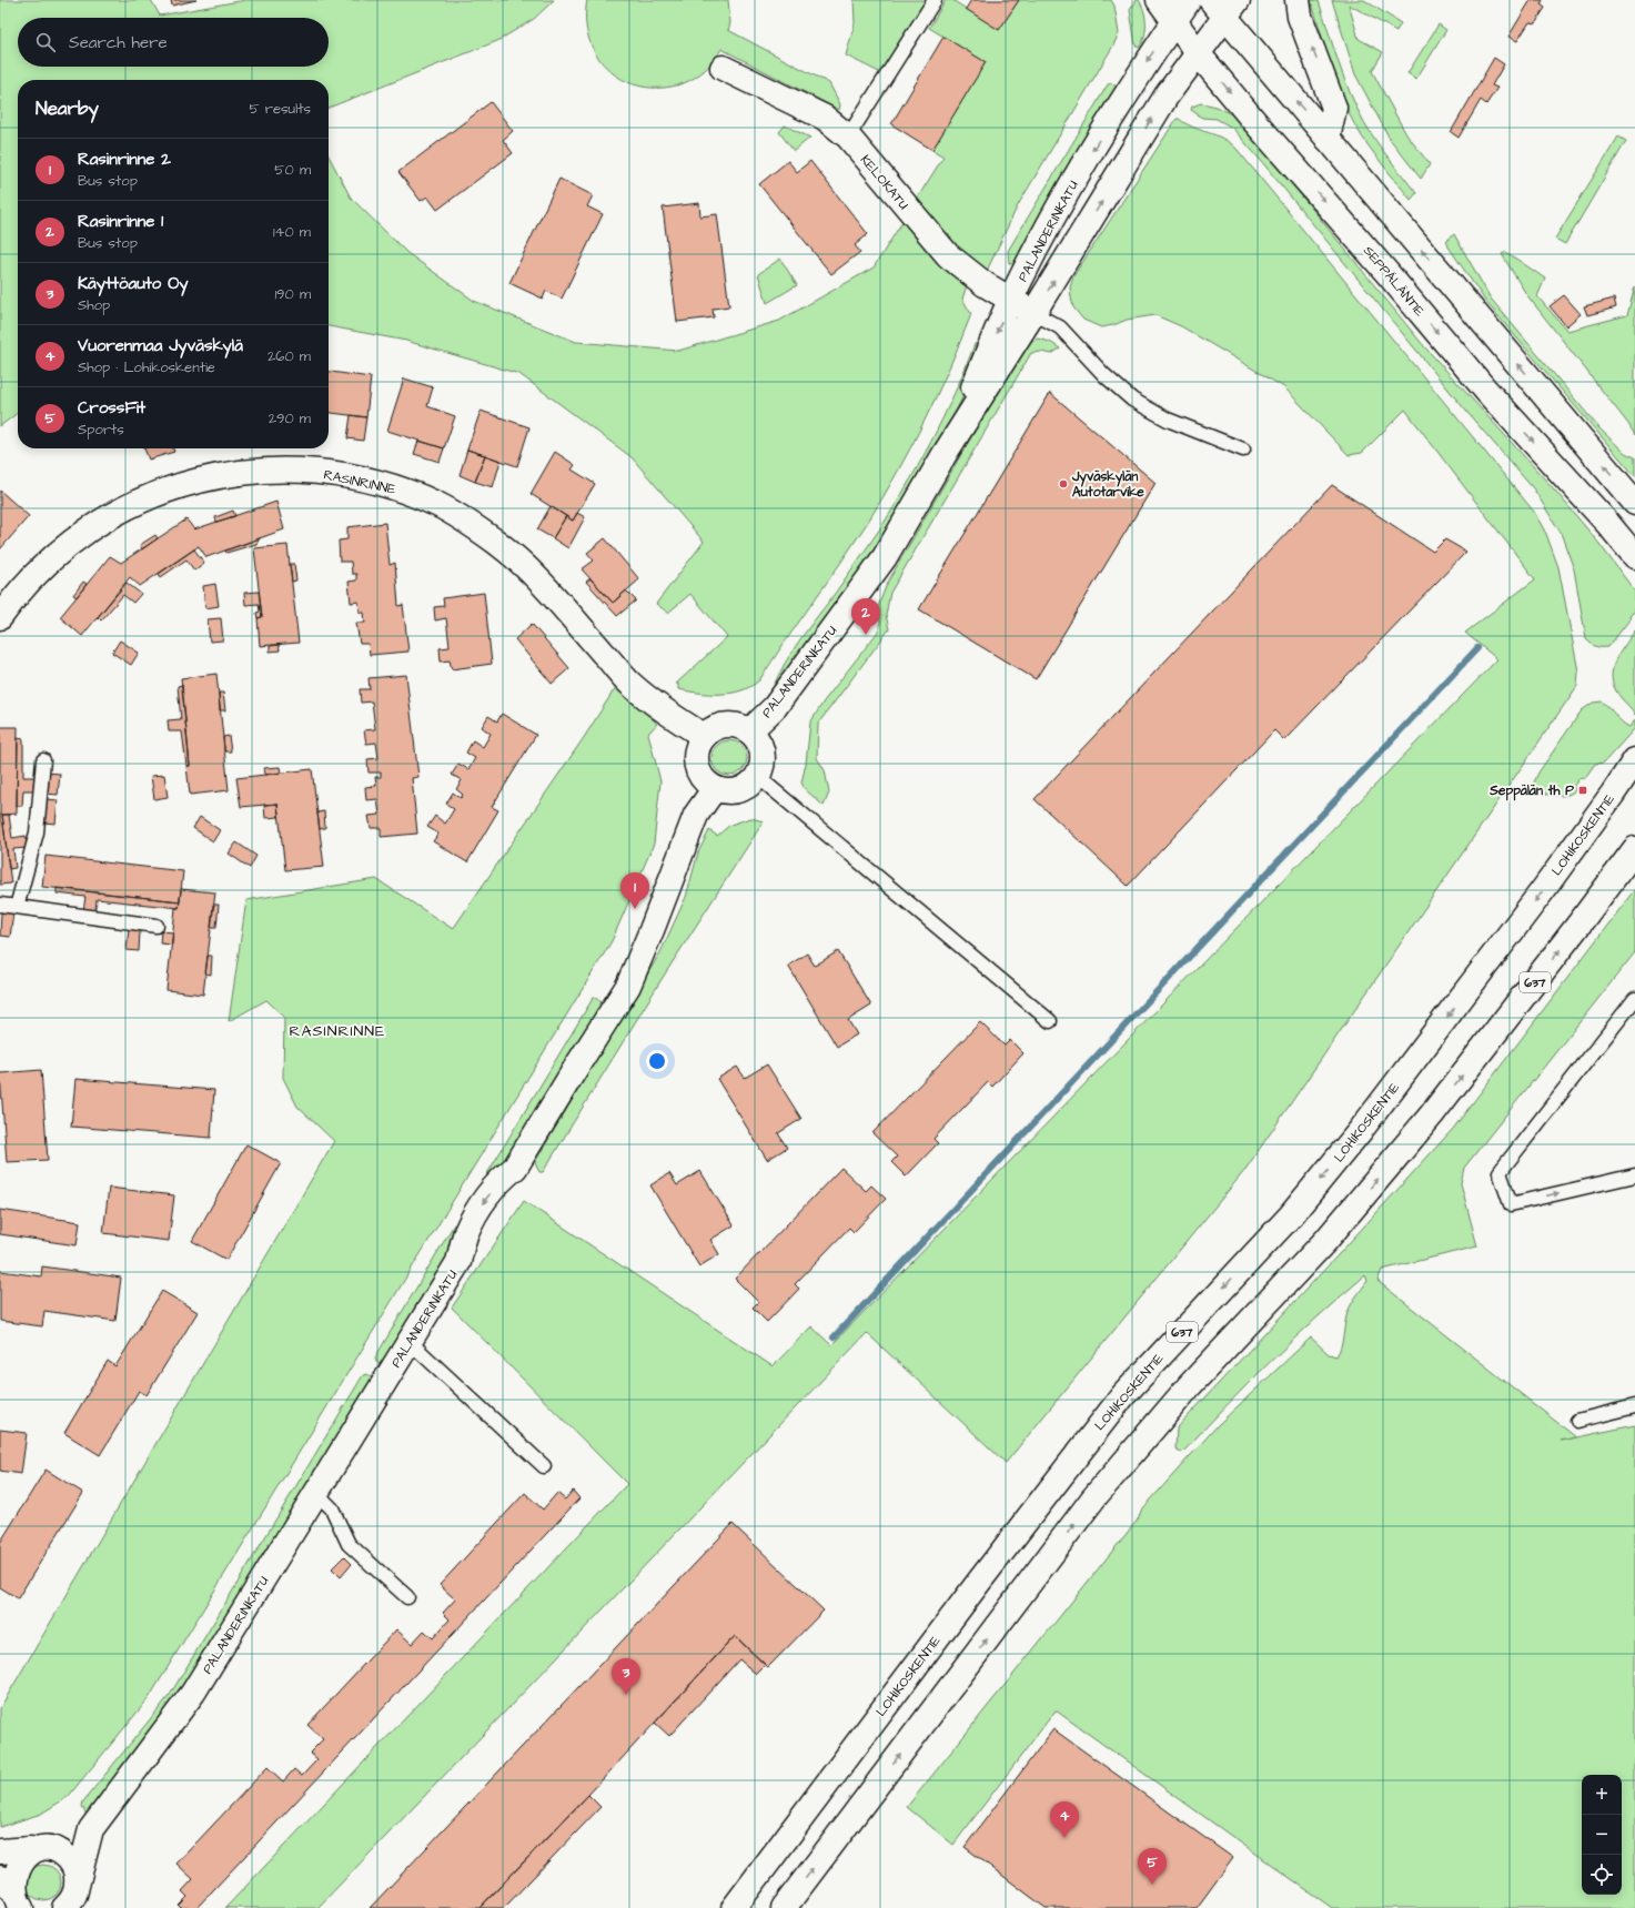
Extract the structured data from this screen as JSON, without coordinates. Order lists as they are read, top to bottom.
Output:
{
  "streets": {
    "street": [
      "KELOKATU",
      "PALANDERINKATU",
      "SEPPÄLÄNTIE",
      "RASINRINNE",
      "LOHIKOSKENTIE",
      "637"
    ]
  },
  "crossings": [
    ["KELOKATU", "PALANDERINKATU"],
    ["PALANDERINKATU", "SEPPÄLÄNTIE"],
    ["PALANDERINKATU", "RASINRINNE"]
  ],
  "districts": ["RASINRINNE"],
  "places": {
    "other": ["Jyväskylän Autotarvike"],
    "transit": ["Seppälän th P"]
  },
  "page": {
    "search": "Search here",
    "heading": ["Nearby", "5 results"],
    "list": [
      {
        "mark": "1",
        "name": "Rasinrinne 2",
        "note": "Bus stop",
        "value": "50 m"
      },
      {
        "mark": "2",
        "name": "Rasinrinne 1",
        "note": "Bus stop",
        "value": "140 m"
      },
      {
        "mark": "3",
        "name": "Käyttöauto Oy",
        "note": "Shop",
        "value": "190 m"
      },
      {
        "mark": "4",
        "name": "Vuorenmaa Jyväskylä",
        "note": "Shop · Lohikoskentie",
        "value": "260 m"
      },
      {
        "mark": "5",
        "name": "CrossFit",
        "note": "Sports",
        "value": "290 m"
      }
    ],
    "pins": [
      "2",
      "1",
      "3",
      "4",
      "5"
    ],
    "map_buttons": ["+", "−"]
  }
}
